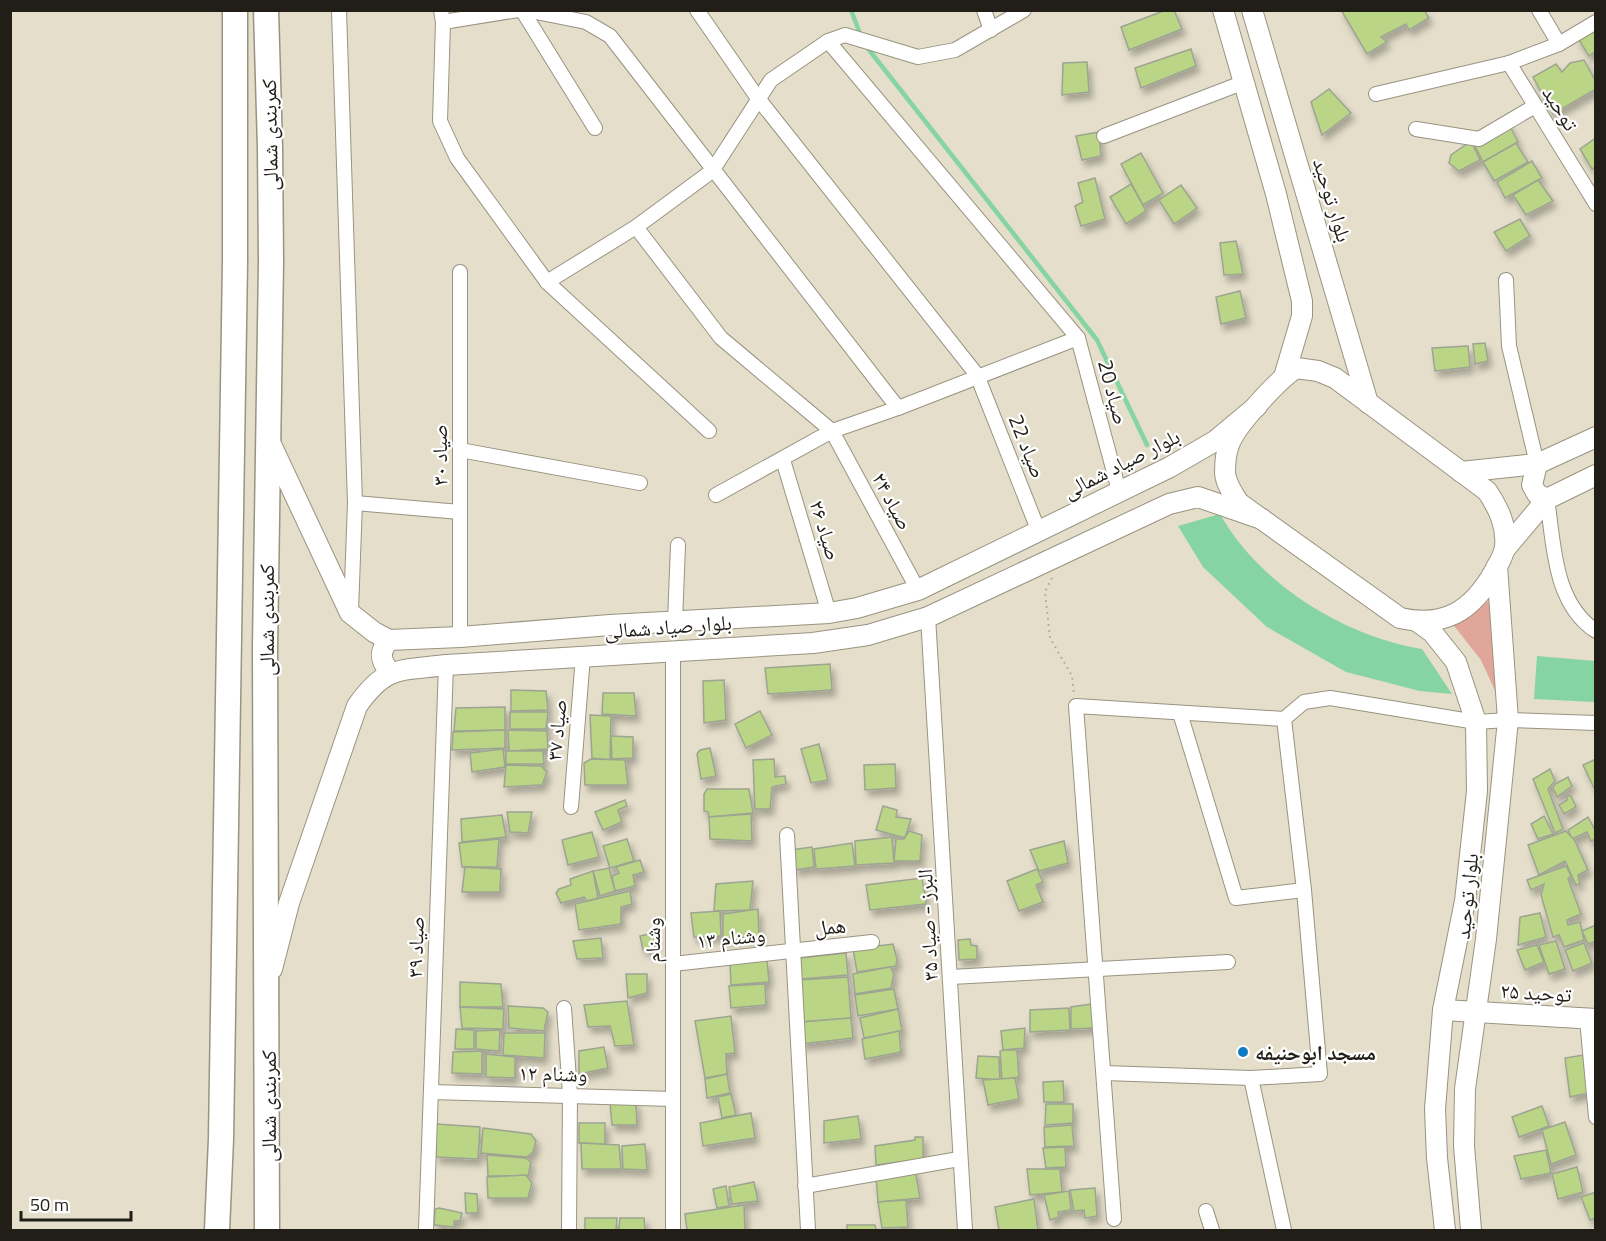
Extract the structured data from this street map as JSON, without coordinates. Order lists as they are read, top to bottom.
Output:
{
  "streets": {
    "highway": ["کمربندی شمالی"],
    "main road": ["بلوار توحید", "بلوار صیاد شمالی", "توحید ۲۵"],
    "street": [
      "توحید",
      "صیاد 20",
      "صیاد 22",
      "صیاد ۳۰",
      "صیاد ۲۴",
      "صیاد ۲۶",
      "صیاد ۳۷",
      "البرز - صیاد ۳۵",
      "همل",
      "وشنام ۱۳",
      "وشنام",
      "صیاد ۳۹",
      "وشنام ۱۲"
    ]
  },
  "crossings": [
    ["بلوار توحید", "توحید ۲۵"],
    ["صیاد 20", "بلوار صیاد شمالی"],
    ["صیاد 22", "بلوار صیاد شمالی"],
    ["صیاد ۳۰", "بلوار صیاد شمالی"],
    ["بلوار صیاد شمالی", "صیاد ۲۴"],
    ["بلوار صیاد شمالی", "صیاد ۲۶"],
    ["بلوار صیاد شمالی", "صیاد ۳۷"],
    ["بلوار صیاد شمالی", "البرز - صیاد ۳۵"],
    ["بلوار صیاد شمالی", "وشنام"],
    ["بلوار صیاد شمالی", "صیاد ۳۹"],
    ["همل", "وشنام ۱۳"],
    ["وشنام ۱۳", "وشنام"],
    ["وشنام", "وشنام ۱۲"],
    ["صیاد ۳۹", "وشنام ۱۲"]
  ],
  "places": ["مسجد ابوحنیفه"],
  "scale_bar": "50 m"
}
